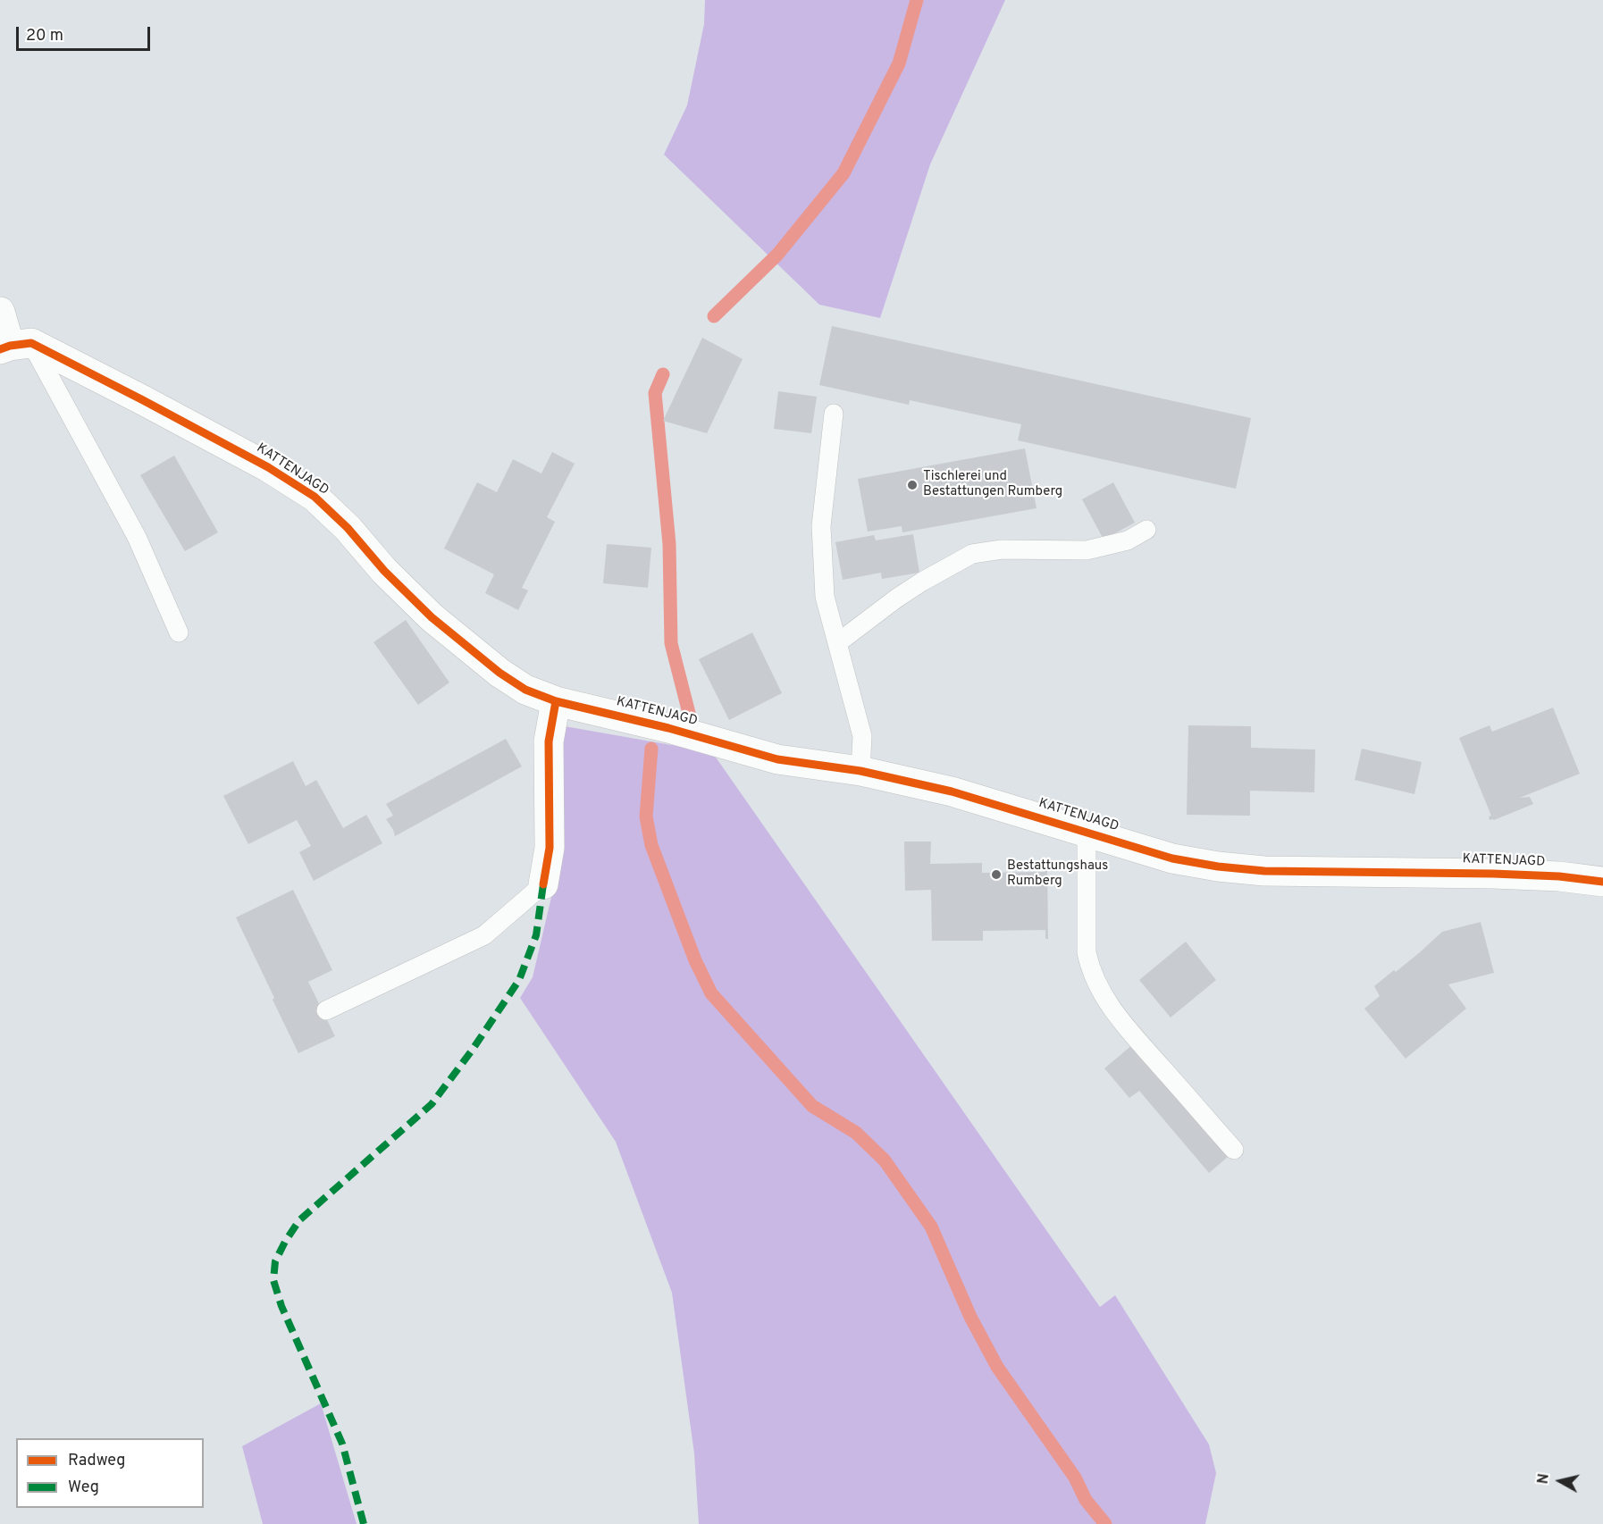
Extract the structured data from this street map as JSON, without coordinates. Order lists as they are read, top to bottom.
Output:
{
  "streets": {
    "street": ["KATTENJAGD"]
  },
  "places": ["Tischlerei und Bestattungen Rumberg", "Bestattungshaus Rumberg"],
  "legend": ["Radweg", "Weg"],
  "scale_bar": "20 m",
  "north": "left"
}
